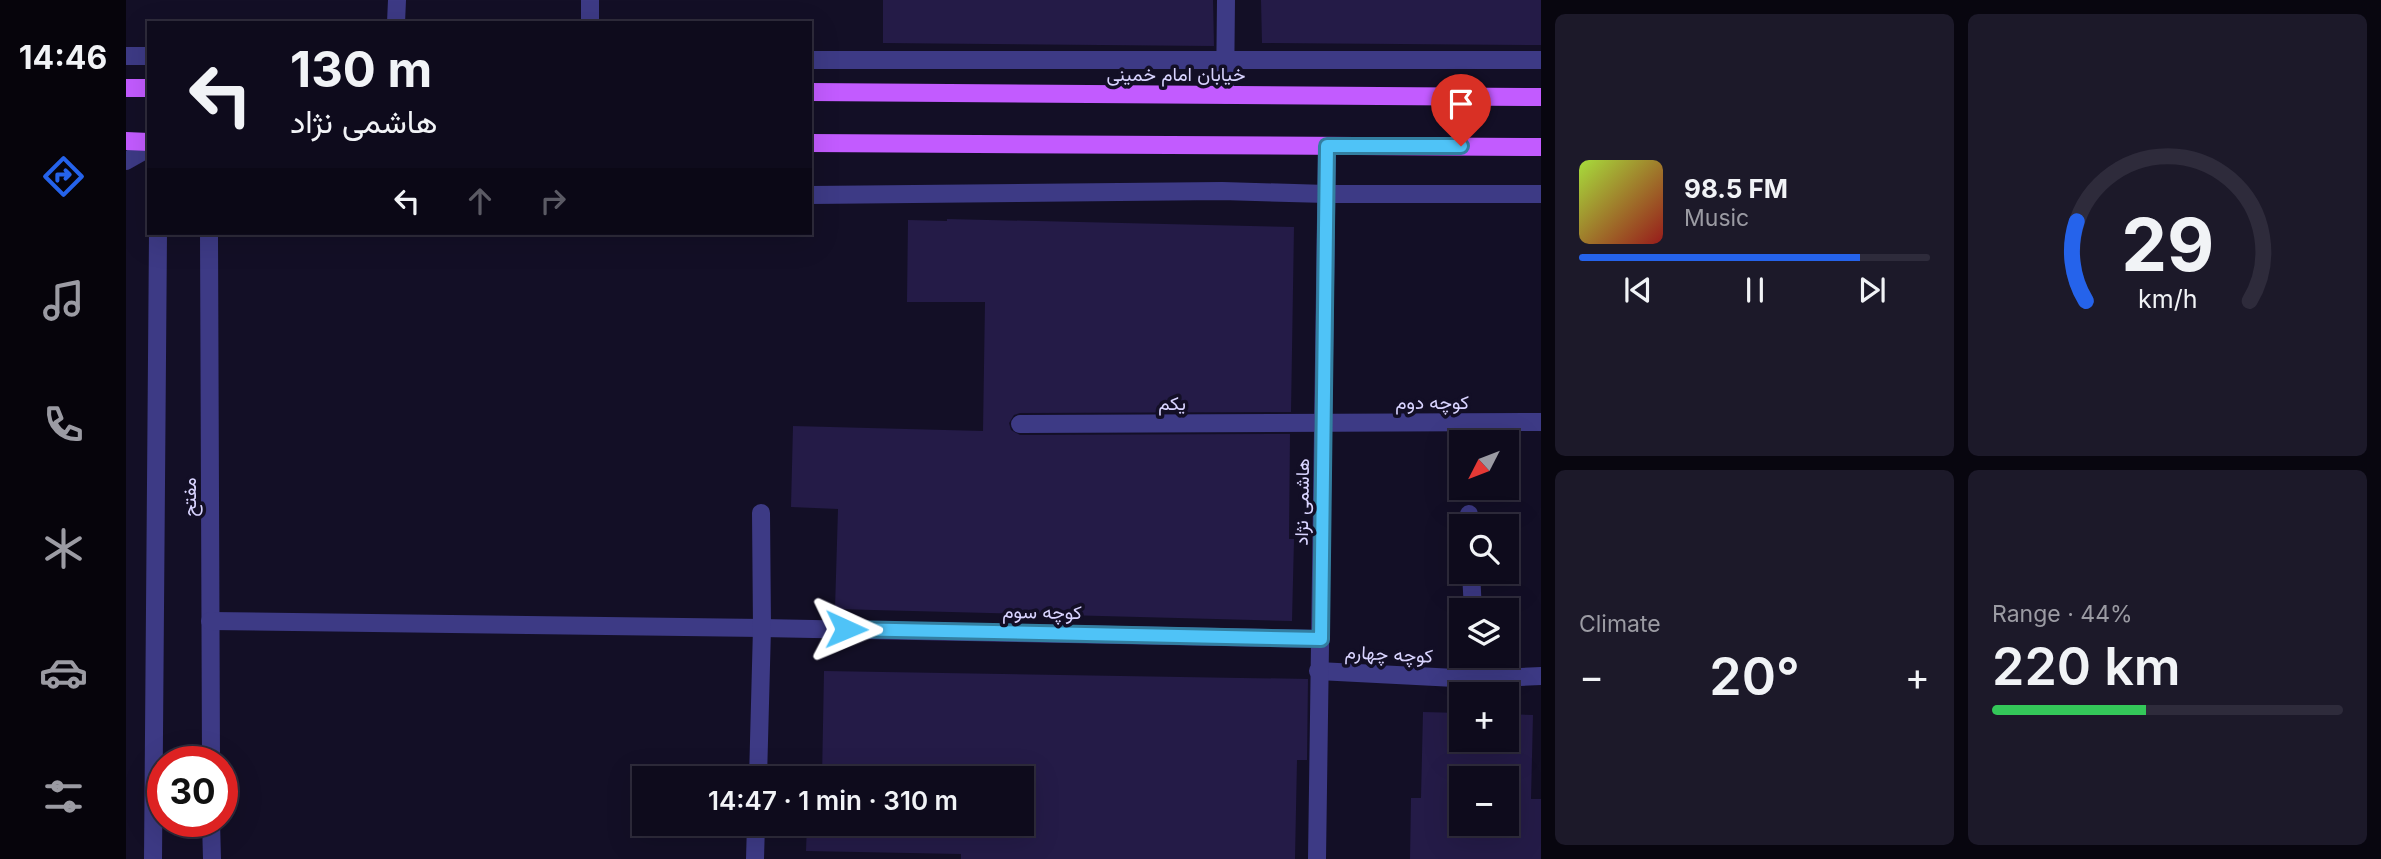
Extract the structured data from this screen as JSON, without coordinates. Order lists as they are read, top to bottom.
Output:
{
  "streets": {
    "main road": ["خیابان امام خمینی"],
    "street": [
      "کوچه دوم",
      "یکم",
      "مفتح",
      "هاشمی نژاد",
      "کوچه سوم",
      "کوچه چهارم"
    ]
  },
  "crossings": [
    ["کوچه دوم", "یکم"],
    ["کوچه دوم", "هاشمی نژاد"],
    ["یکم", "هاشمی نژاد"],
    ["مفتح", "کوچه سوم"],
    ["هاشمی نژاد", "کوچه سوم"],
    ["هاشمی نژاد", "کوچه چهارم"]
  ],
  "north": "bottom left",
  "page": {
    "tabs": "14:46",
    "turn": ["130 m", "هاشمی نژاد"],
    "song": ["98.5 FM", "Music"],
    "map_buttons": ["+", "−"],
    "tile": [
      "Climate",
      ["Range · 44%", "220 km"]
    ],
    "heat": ["−", "20°", "+"],
    "limit": "30",
    "trip": "14:47 · 1 min · 310 m",
    "gauge": ["29", "km/h"]
  }
}
